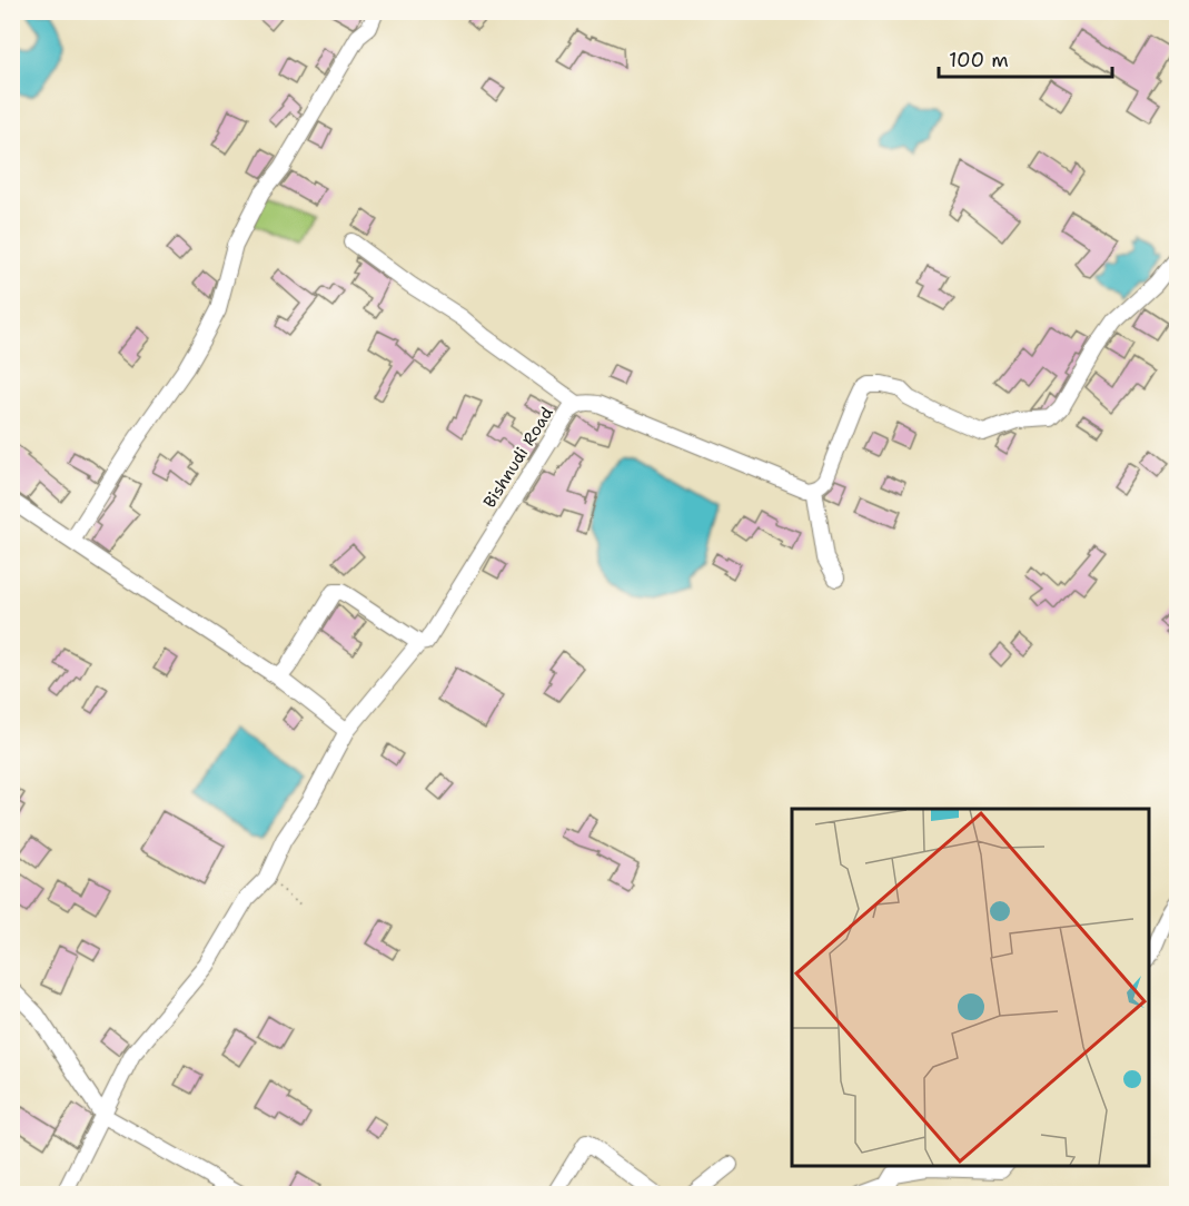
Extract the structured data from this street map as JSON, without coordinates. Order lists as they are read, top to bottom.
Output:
{
  "streets": {
    "street": ["Bishnudi Road"]
  },
  "scale_bar": "100 m"
}
